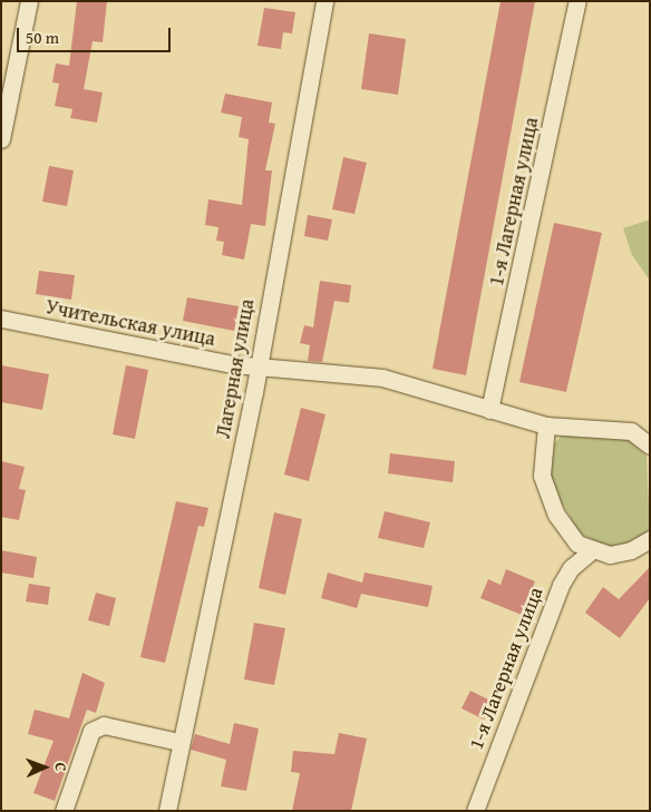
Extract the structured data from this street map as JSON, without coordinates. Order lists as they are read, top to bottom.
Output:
{
  "streets": {
    "street": ["1-я Лагерная улица", "Учительская улица", "Лагерная улица"]
  },
  "crossings": [
    ["1-я Лагерная улица", "Учительская улица"],
    ["Учительская улица", "Лагерная улица"]
  ],
  "scale_bar": "50 m",
  "north": "right"
}
